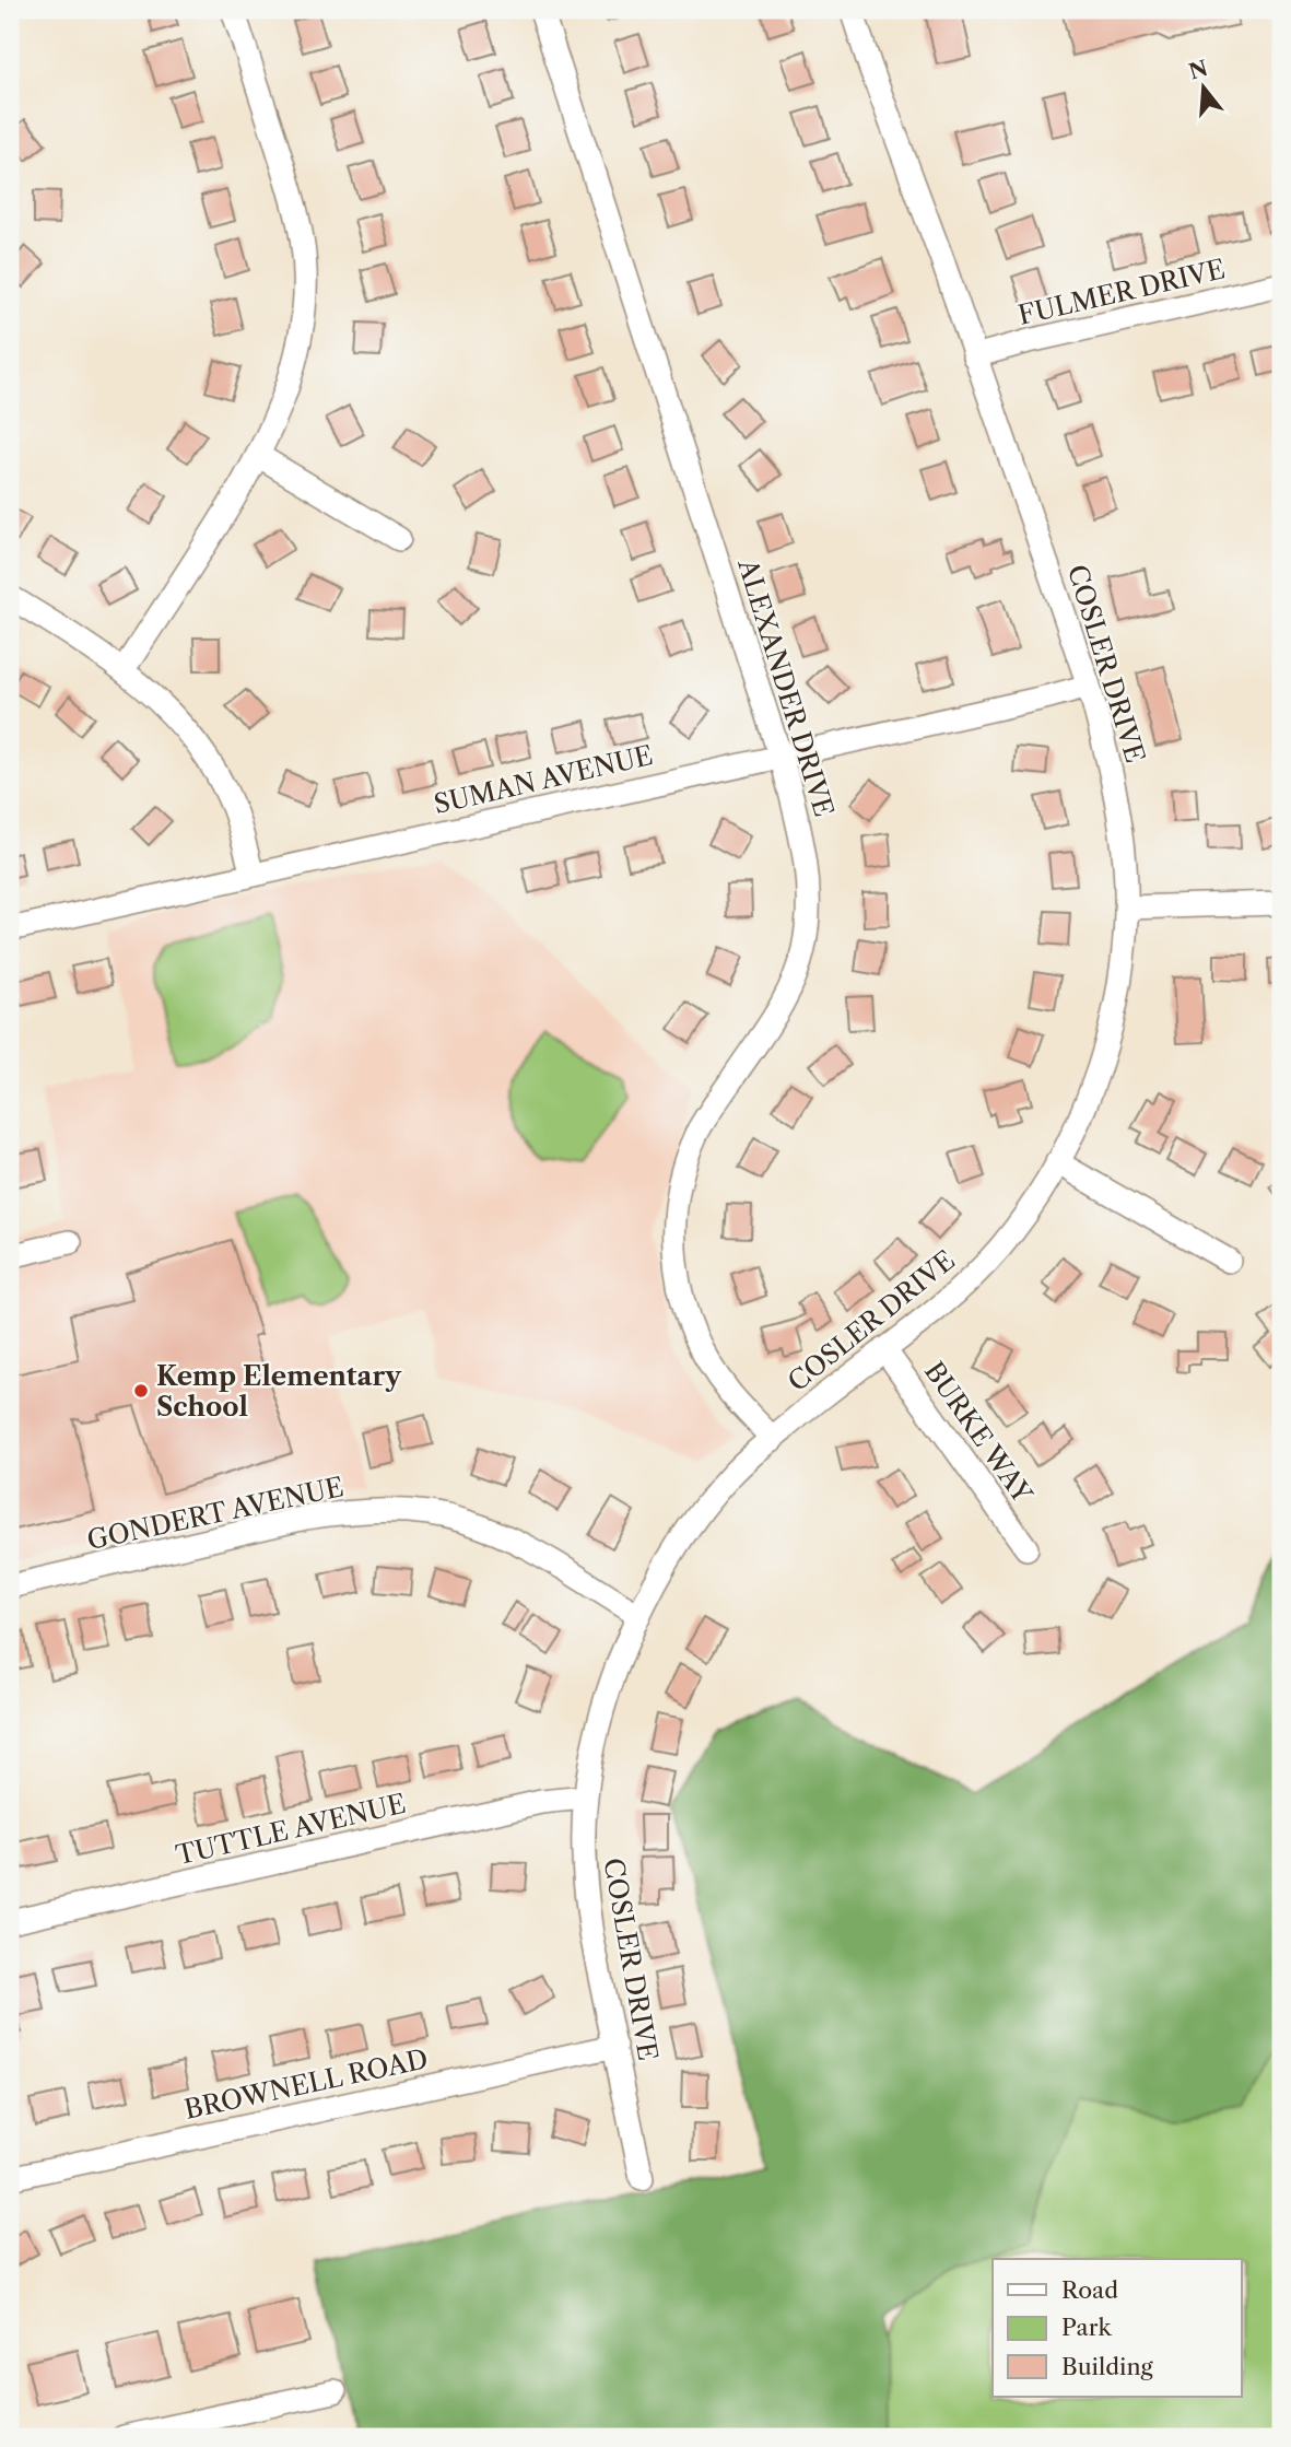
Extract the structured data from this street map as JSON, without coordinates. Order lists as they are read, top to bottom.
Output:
{
  "streets": {
    "street": [
      "FULMER DRIVE",
      "COSLER DRIVE",
      "ALEXANDER DRIVE",
      "SUMAN AVENUE",
      "BURKE WAY",
      "GONDERT AVENUE",
      "TUTTLE AVENUE",
      "BROWNELL ROAD"
    ]
  },
  "crossings": [
    ["FULMER DRIVE", "COSLER DRIVE"],
    ["COSLER DRIVE", "ALEXANDER DRIVE"],
    ["COSLER DRIVE", "SUMAN AVENUE"],
    ["COSLER DRIVE", "BURKE WAY"],
    ["COSLER DRIVE", "GONDERT AVENUE"],
    ["COSLER DRIVE", "TUTTLE AVENUE"],
    ["COSLER DRIVE", "BROWNELL ROAD"],
    ["ALEXANDER DRIVE", "SUMAN AVENUE"]
  ],
  "places": ["Kemp Elementary School"],
  "legend": ["Road", "Park", "Building"],
  "north": "top"
}
